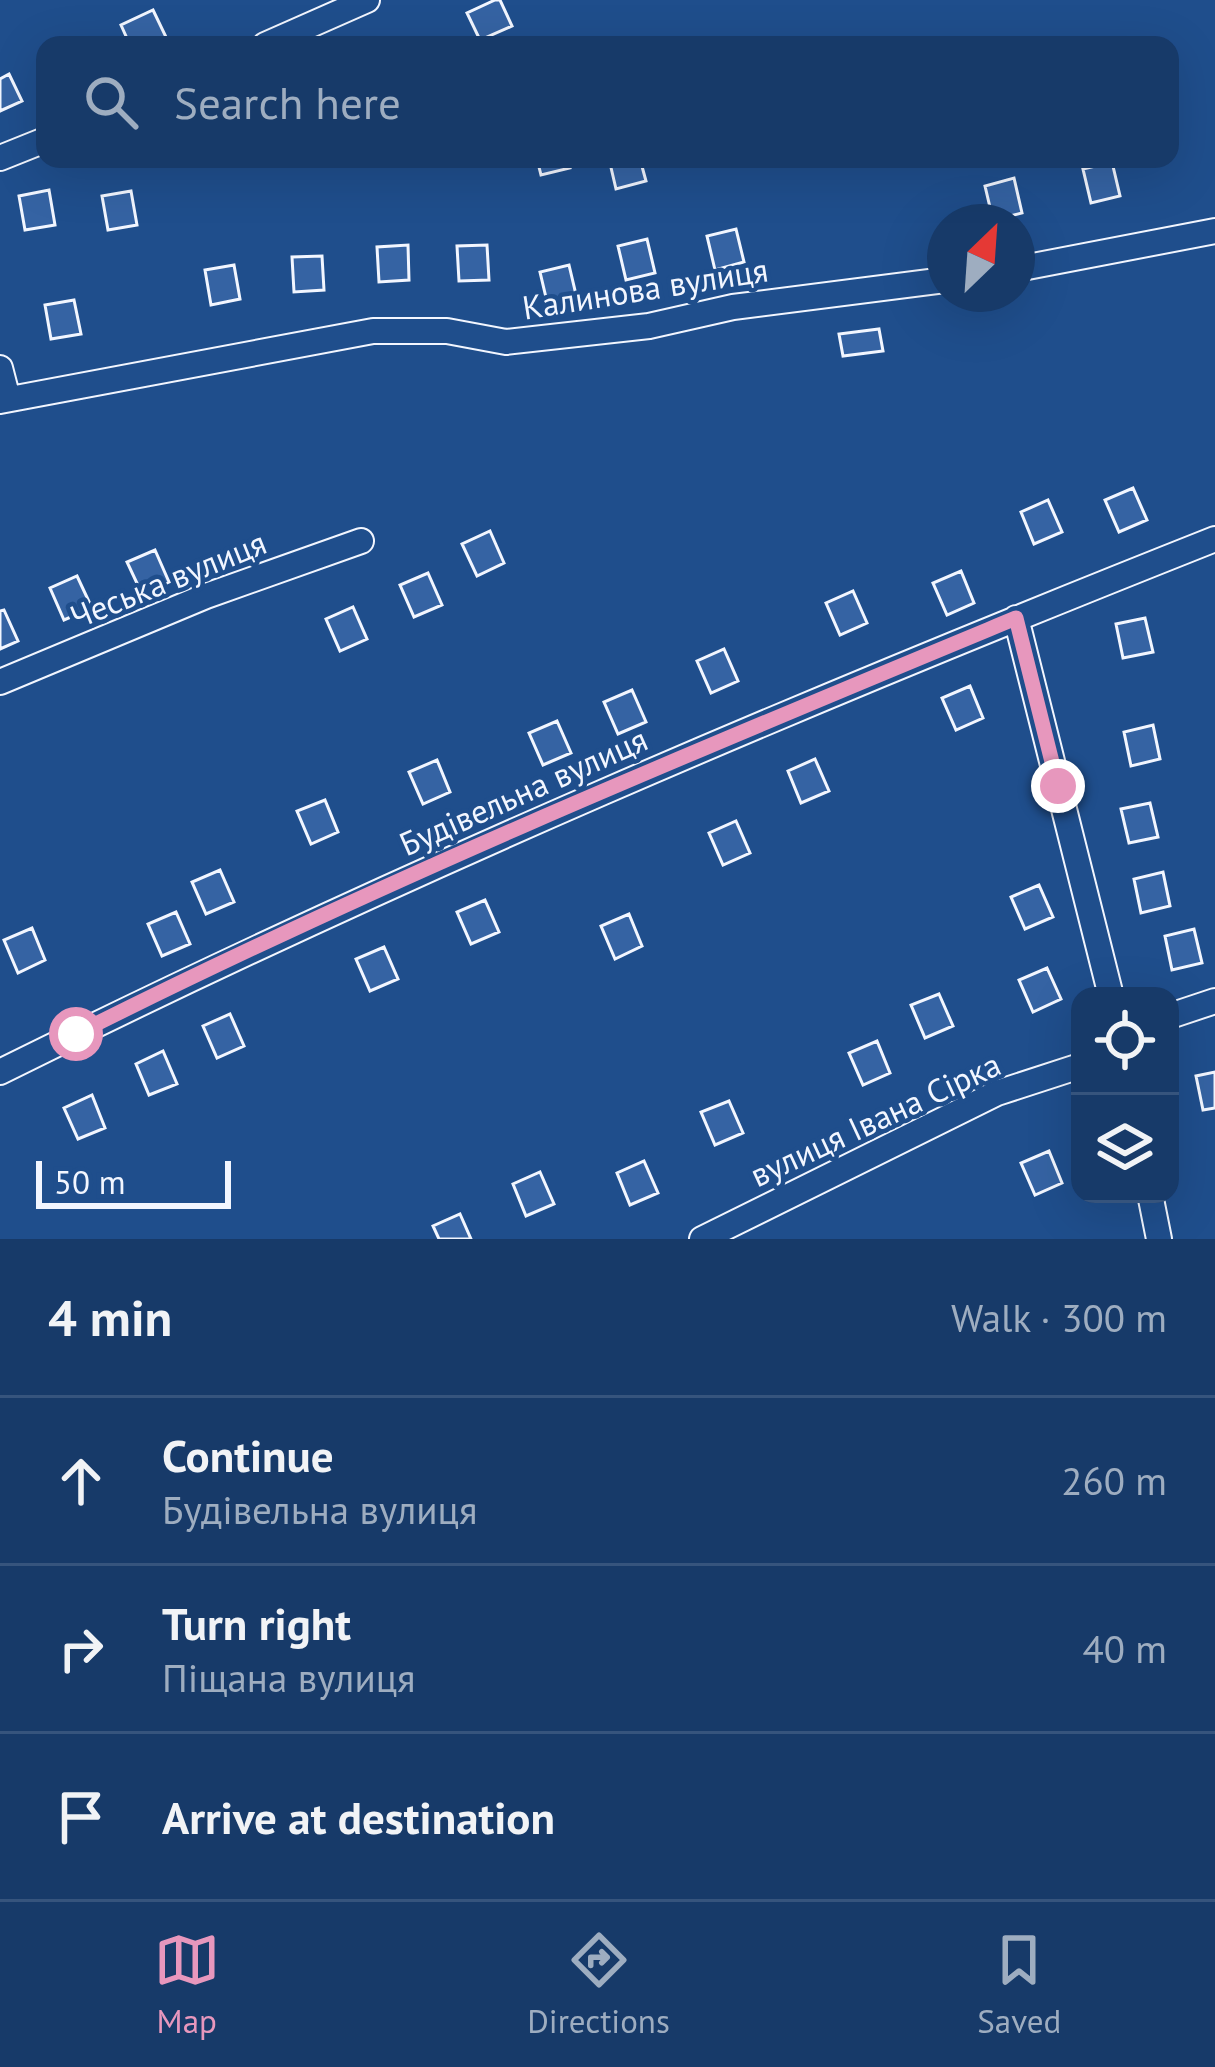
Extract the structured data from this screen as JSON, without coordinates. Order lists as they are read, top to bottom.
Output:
{
  "streets": {
    "street": [
      "Калинова вулиця",
      "Чеська вулиця",
      "Будівельна вулиця",
      "вулиця Івана Сірка"
    ]
  },
  "scale_bar": "50 m",
  "north": "top right",
  "page": {
    "search": "Search here",
    "scale": "50 m",
    "heading": ["4 min", "Walk · 300 m"],
    "list": [
      ["Continue", "Будівельна вулиця", "260 m"],
      ["Turn right", "Піщана вулиця", "40 m"],
      "Arrive at destination"
    ],
    "nav": ["Map", "Directions", "Saved"]
  }
}
